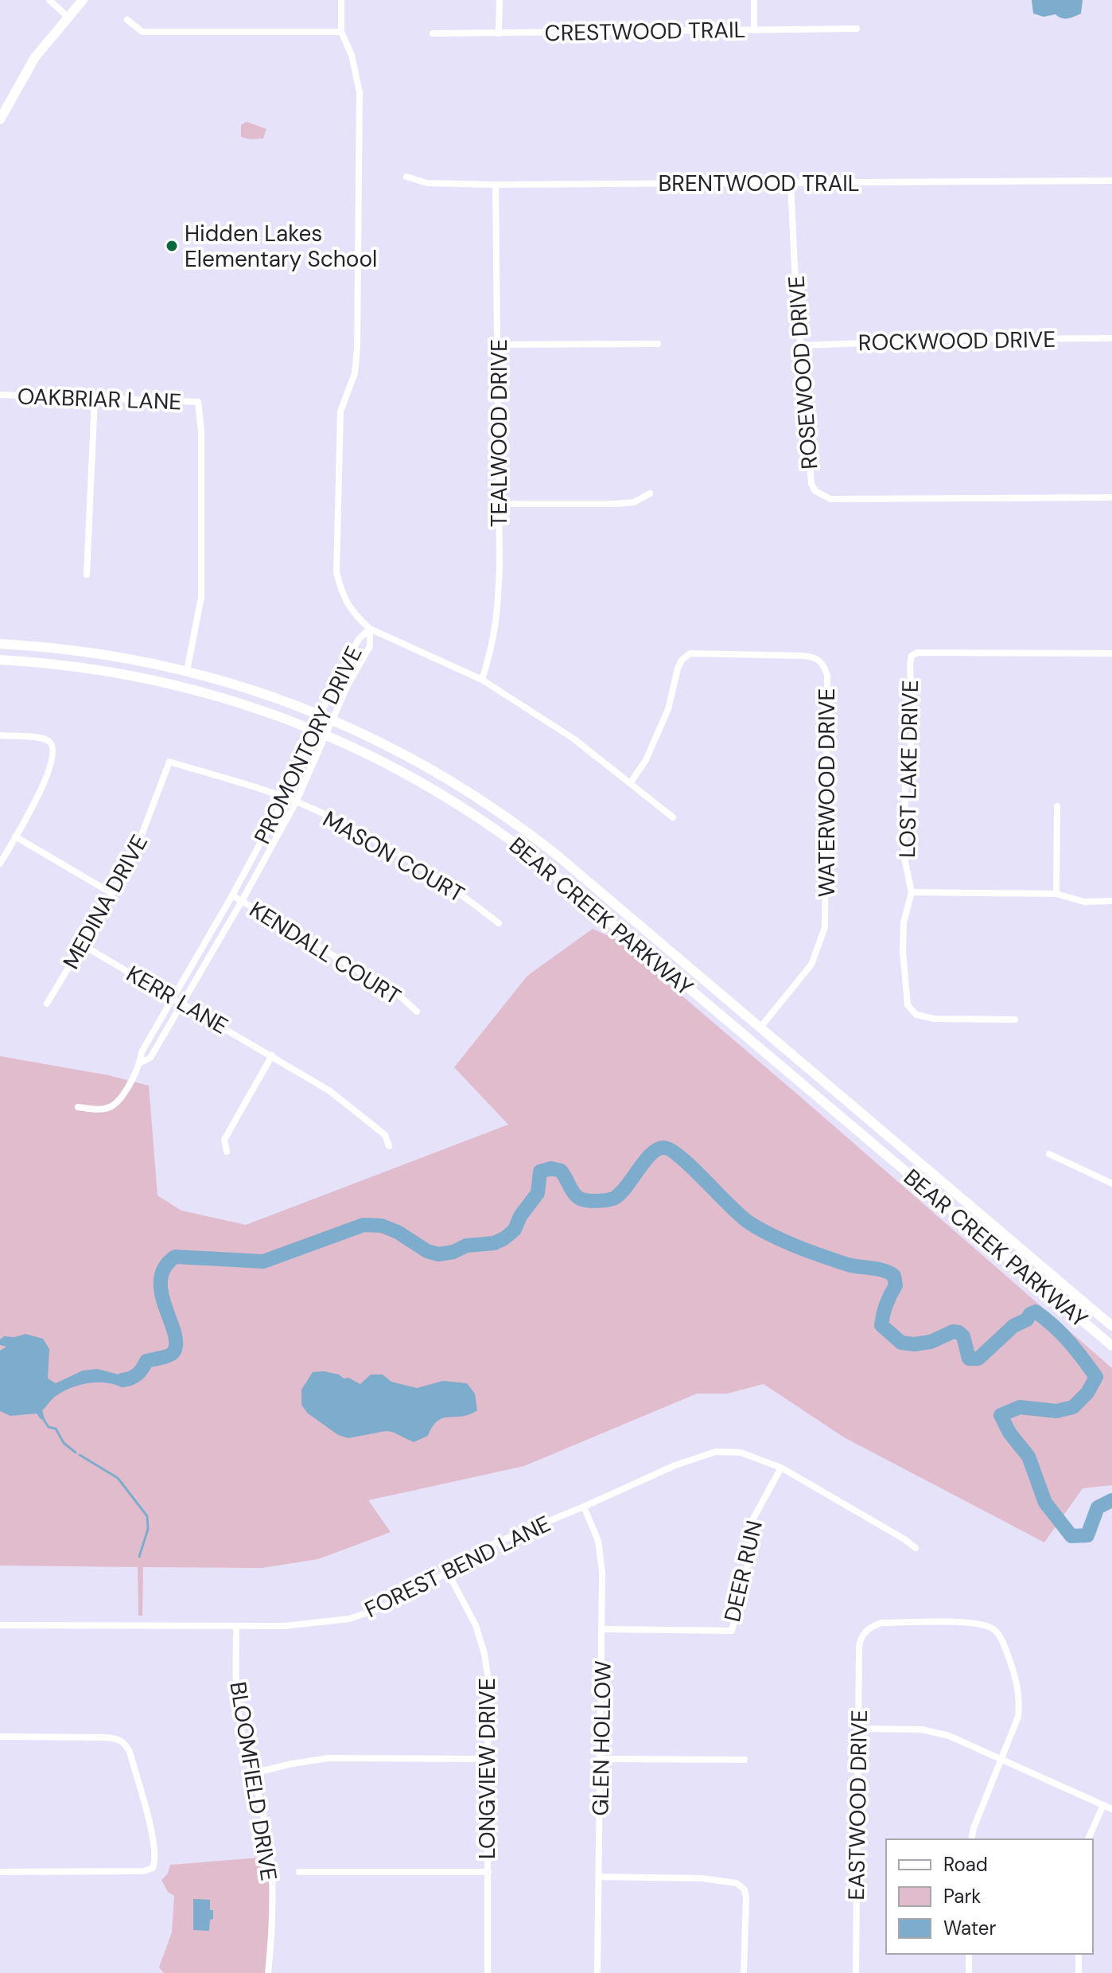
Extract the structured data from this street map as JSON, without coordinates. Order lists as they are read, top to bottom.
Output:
{
  "streets": {
    "main road": ["BEAR CREEK PARKWAY"],
    "street": [
      "CRESTWOOD TRAIL",
      "BRENTWOOD TRAIL",
      "ROCKWOOD DRIVE",
      "ROSEWOOD DRIVE",
      "OAKBRIAR LANE",
      "TEALWOOD DRIVE",
      "PROMONTORY DRIVE",
      "LOST LAKE DRIVE",
      "WATERWOOD DRIVE",
      "MASON COURT",
      "MEDINA DRIVE",
      "KENDALL COURT",
      "KERR LANE",
      "FOREST BEND LANE",
      "DEER RUN",
      "GLEN HOLLOW",
      "LONGVIEW DRIVE",
      "BLOOMFIELD DRIVE",
      "EASTWOOD DRIVE"
    ]
  },
  "crossings": [
    ["BRENTWOOD TRAIL", "ROSEWOOD DRIVE"],
    ["BRENTWOOD TRAIL", "TEALWOOD DRIVE"],
    ["ROCKWOOD DRIVE", "ROSEWOOD DRIVE"],
    ["OAKBRIAR LANE", "BEAR CREEK PARKWAY"],
    ["PROMONTORY DRIVE", "MASON COURT"],
    ["PROMONTORY DRIVE", "BEAR CREEK PARKWAY"],
    ["PROMONTORY DRIVE", "KENDALL COURT"],
    ["PROMONTORY DRIVE", "KERR LANE"],
    ["WATERWOOD DRIVE", "BEAR CREEK PARKWAY"],
    ["MASON COURT", "MEDINA DRIVE"],
    ["MEDINA DRIVE", "KERR LANE"],
    ["FOREST BEND LANE", "DEER RUN"],
    ["FOREST BEND LANE", "GLEN HOLLOW"],
    ["FOREST BEND LANE", "LONGVIEW DRIVE"],
    ["FOREST BEND LANE", "BLOOMFIELD DRIVE"],
    ["DEER RUN", "GLEN HOLLOW"]
  ],
  "places": ["Hidden Lakes Elementary School"],
  "legend": ["Road", "Park", "Water"]
}
